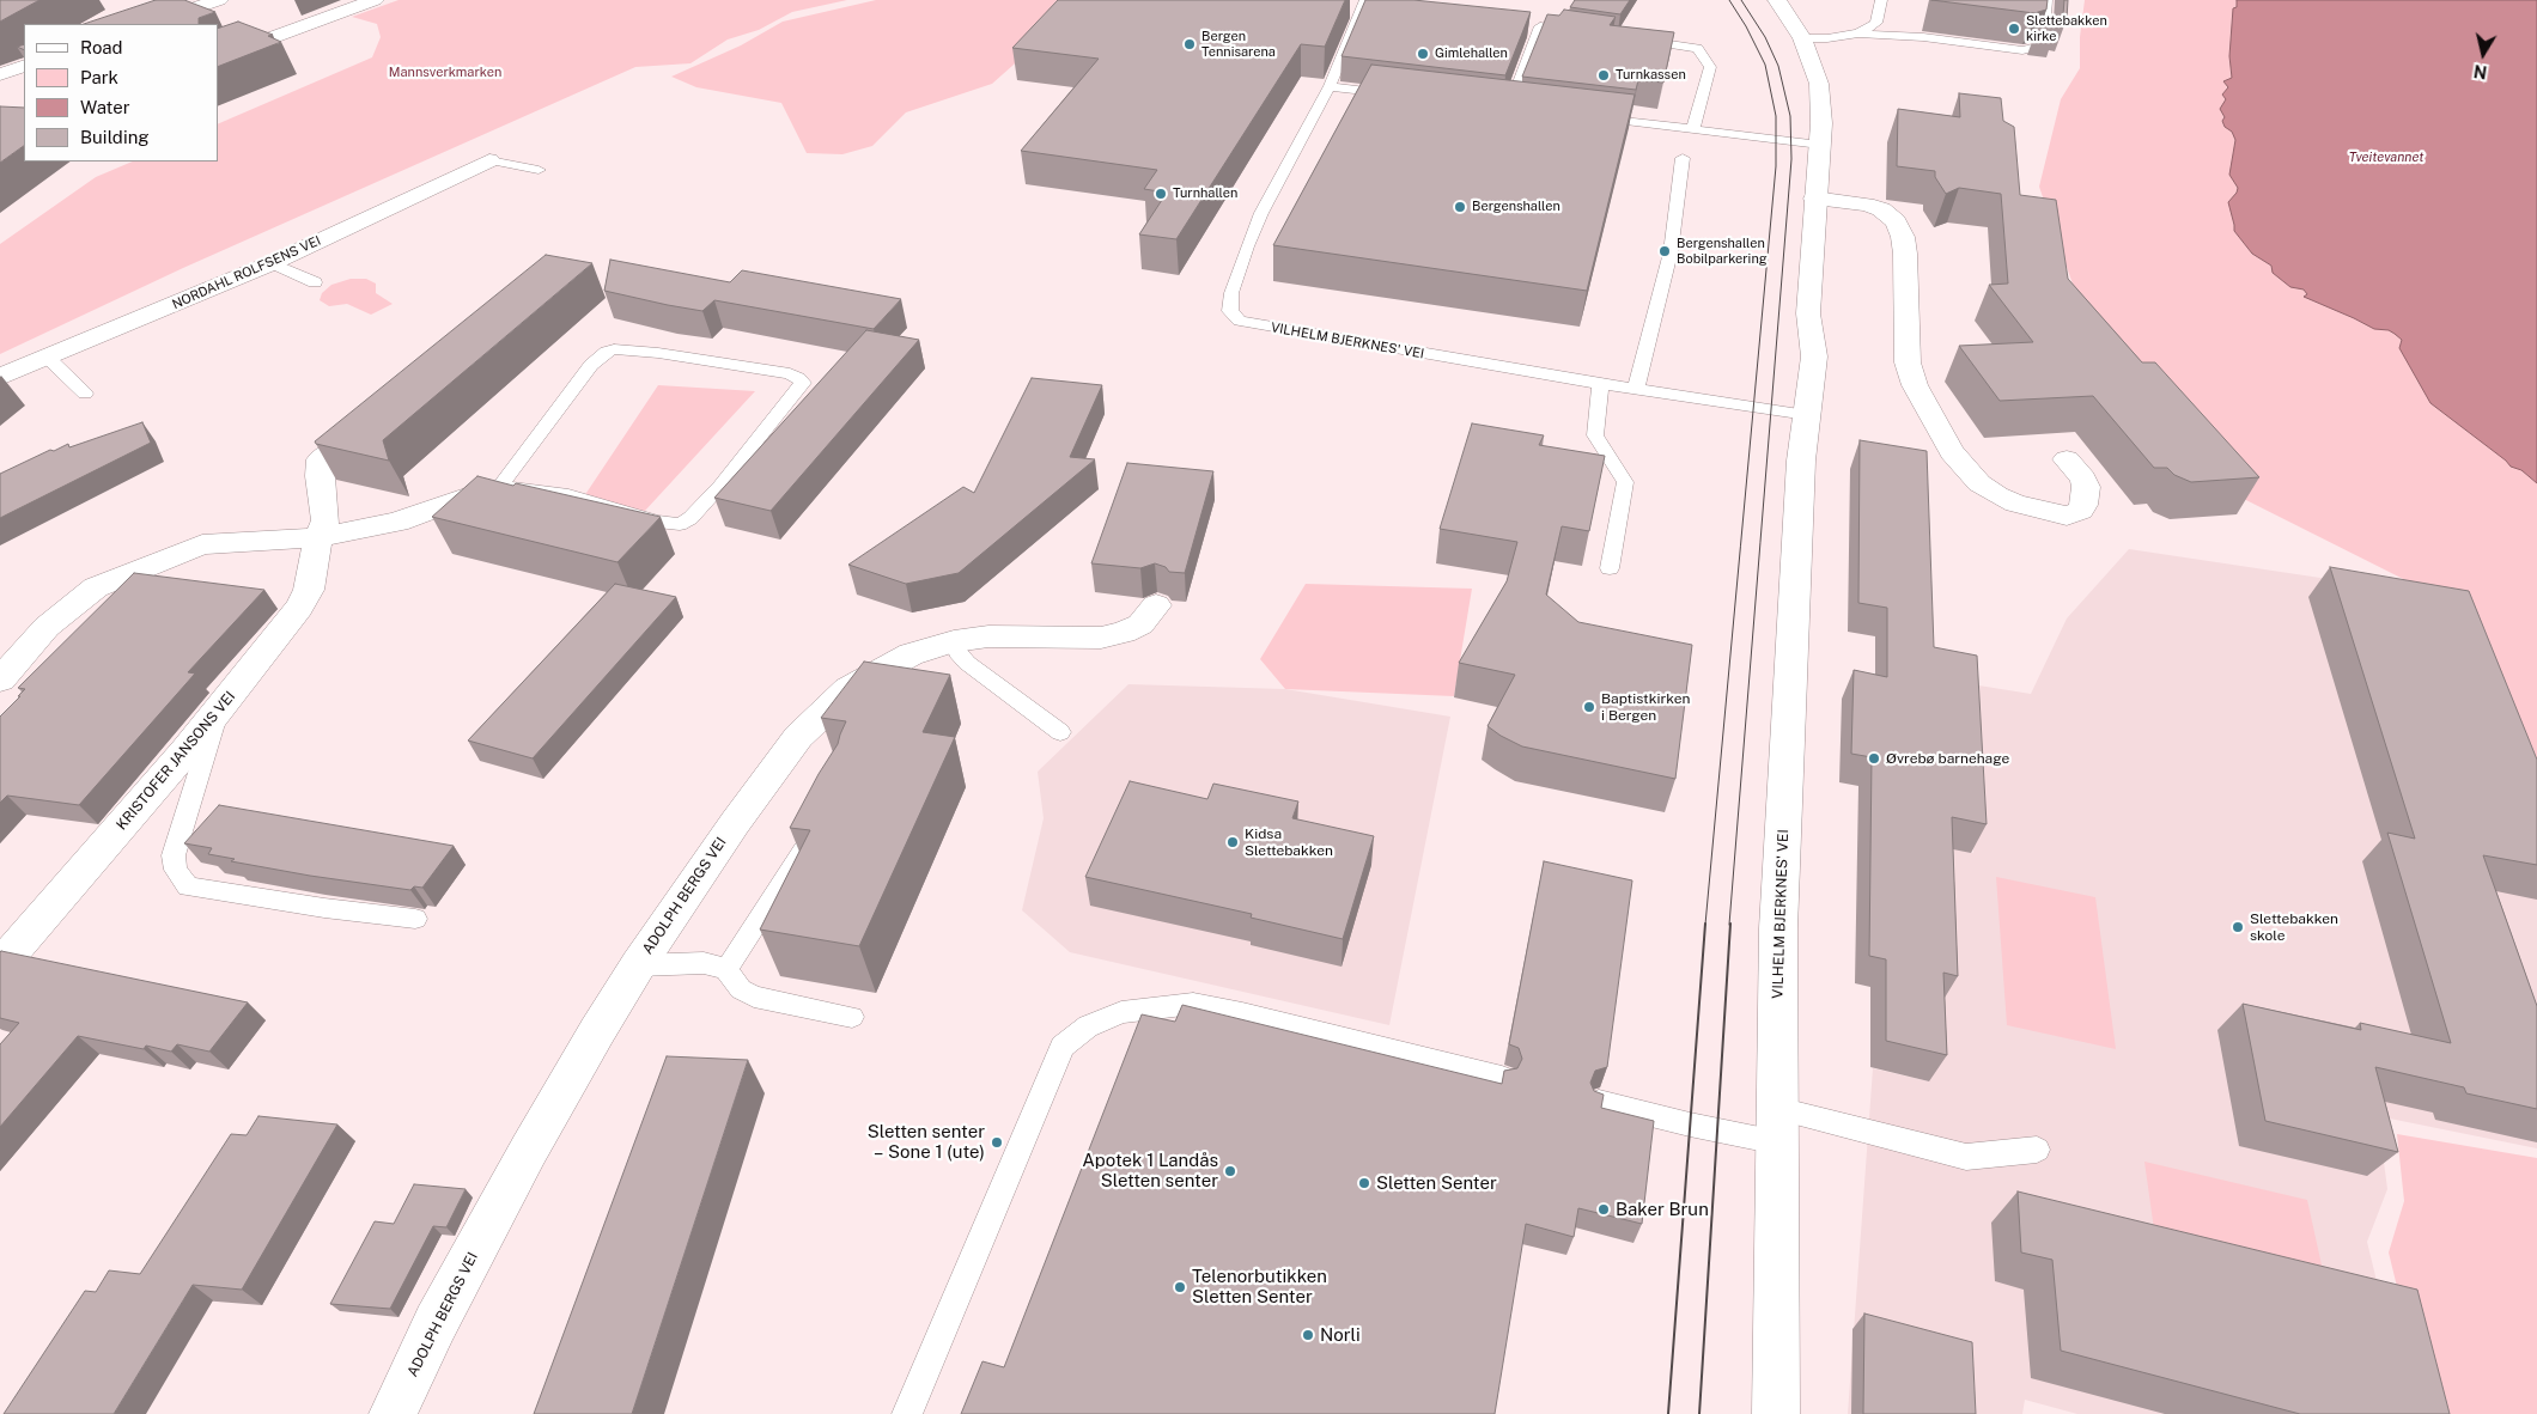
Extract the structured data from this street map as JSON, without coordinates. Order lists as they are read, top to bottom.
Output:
{
  "streets": {
    "street": [
      "NORDAHL ROLFSENS VEI",
      "VILHELM BJERKNES' VEI",
      "KRISTOFER JANSONS VEI",
      "ADOLPH BERGS VEI"
    ]
  },
  "water": ["Tveitevannet"],
  "parks": ["Mannsverkmarken"],
  "places": [
    "Slettebakken kirke",
    "Bergen Tennisarena",
    "Gimlehallen",
    "Turnkassen",
    "Turnhallen",
    "Bergenshallen",
    "Bergenshallen Bobilparkering",
    "Baptistkirken i Bergen",
    "Øvrebø barnehage",
    "Kidsa Slettebakken",
    "Slettebakken skole",
    "Sletten senter – Sone 1 (ute)",
    "Apotek 1 Landås Sletten senter",
    "Sletten Senter",
    "Baker Brun",
    "Telenorbutikken Sletten Senter",
    "Norli"
  ],
  "legend": [
    "Road",
    "Park",
    "Water",
    "Building"
  ],
  "north": "bottom"
}
